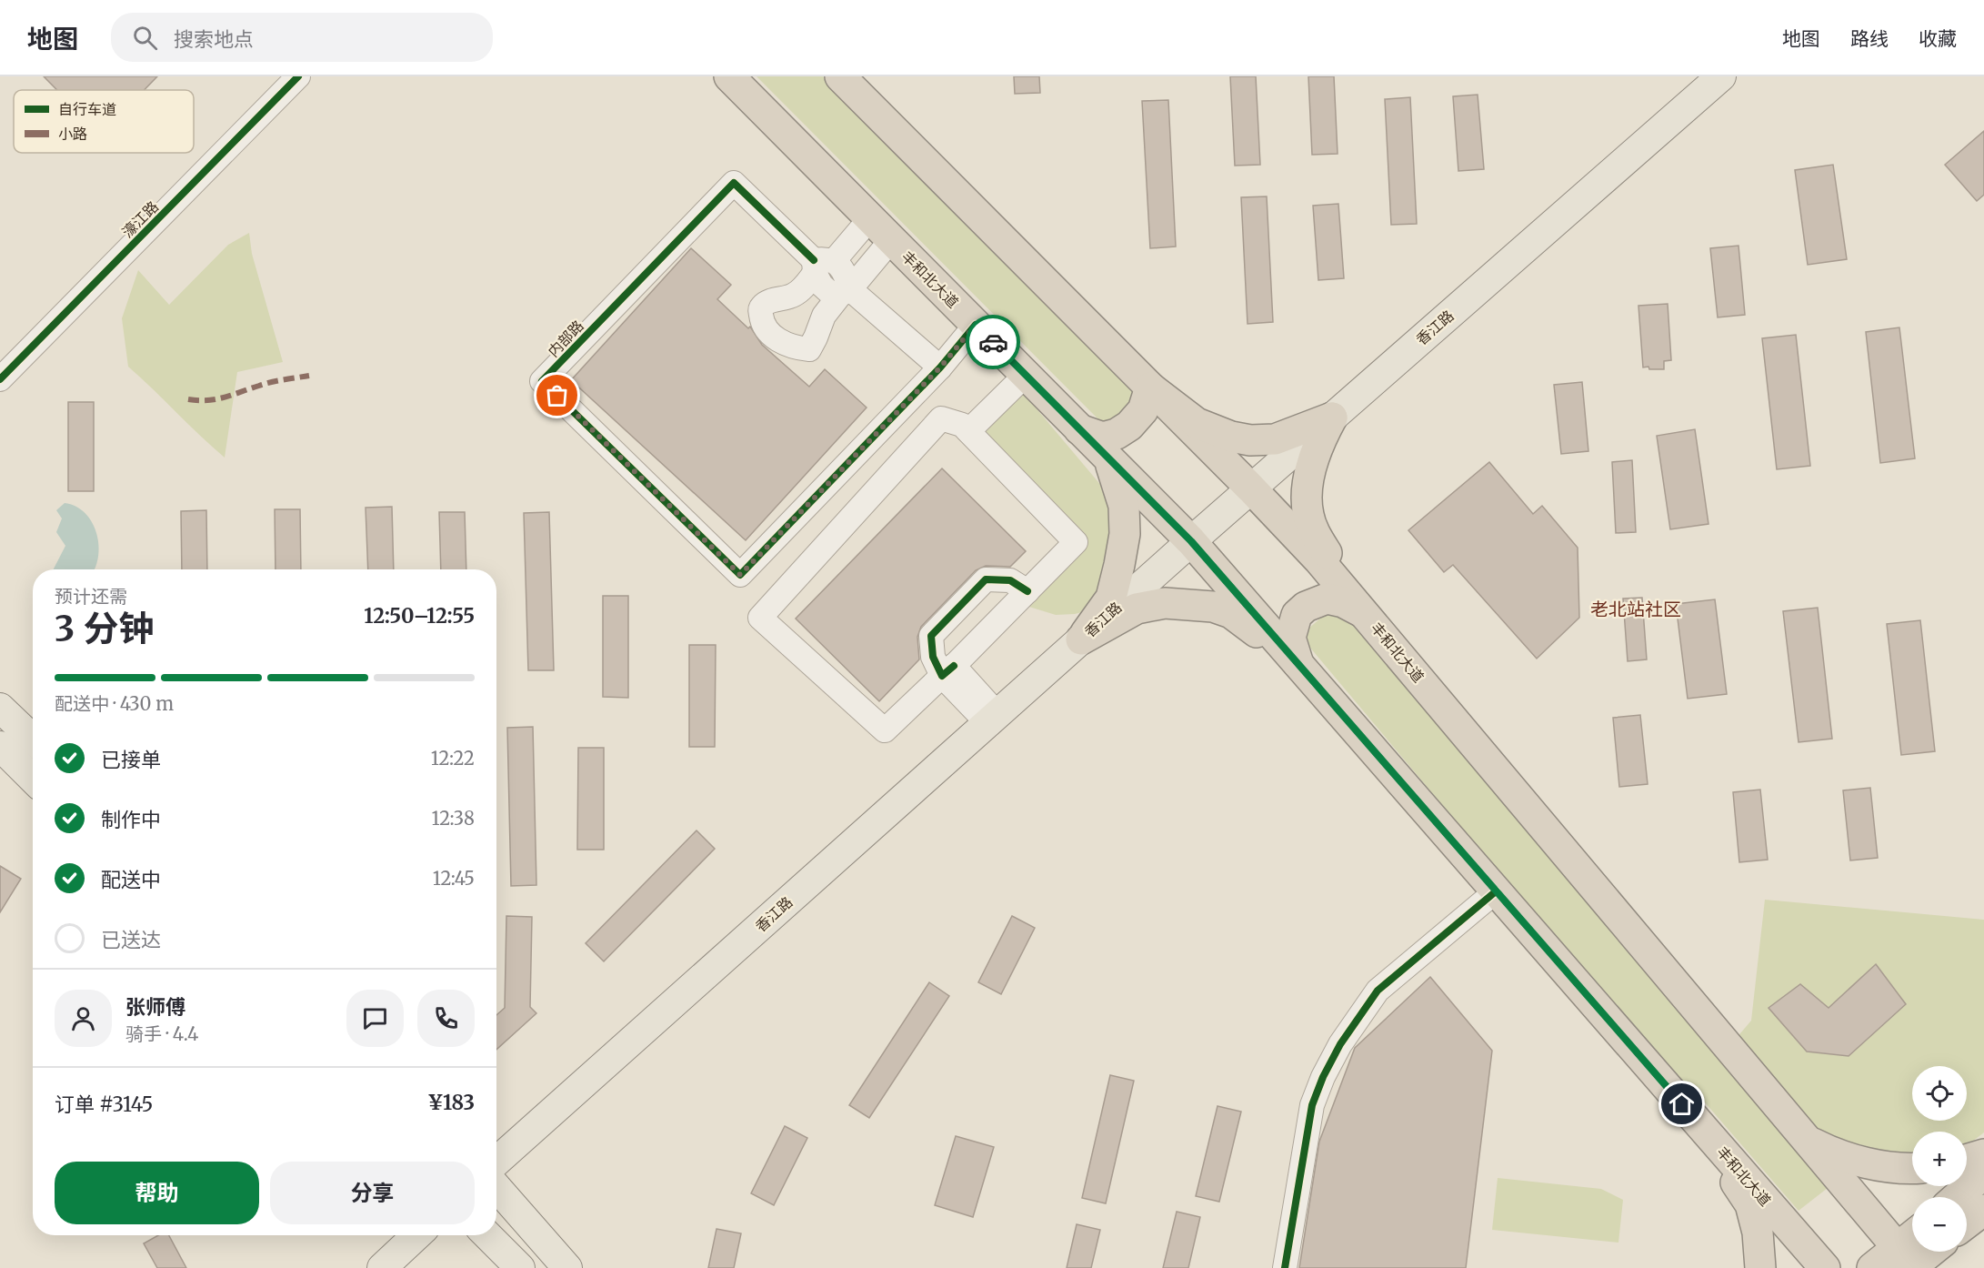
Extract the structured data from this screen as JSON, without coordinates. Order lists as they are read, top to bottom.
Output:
{
  "streets": {
    "highway": ["丰和北大道"],
    "main road": ["香江路"],
    "street": ["濠江路", "内部路"]
  },
  "crossings": [
    ["丰和北大道", "香江路"],
    ["丰和北大道", "内部路"]
  ],
  "districts": ["老北站社区"],
  "legend": ["自行车道", "小路"],
  "page": {
    "header": "地图",
    "search": "搜索地点",
    "nav": ["地图", "路线", "收藏"],
    "heading": ["3 分钟", "预计还需", "12:50–12:55"],
    "panel": [
      "张师傅",
      "骑手 · 4.4",
      "订单 #3145",
      "¥183"
    ],
    "bar": "配送中 · 430 m",
    "list": [
      ["已接单", "12:22"],
      ["制作中", "12:38"],
      ["配送中", "12:45"],
      "已送达"
    ],
    "map_buttons": ["+", "−"],
    "buttons": ["帮助", "分享"]
  }
}
